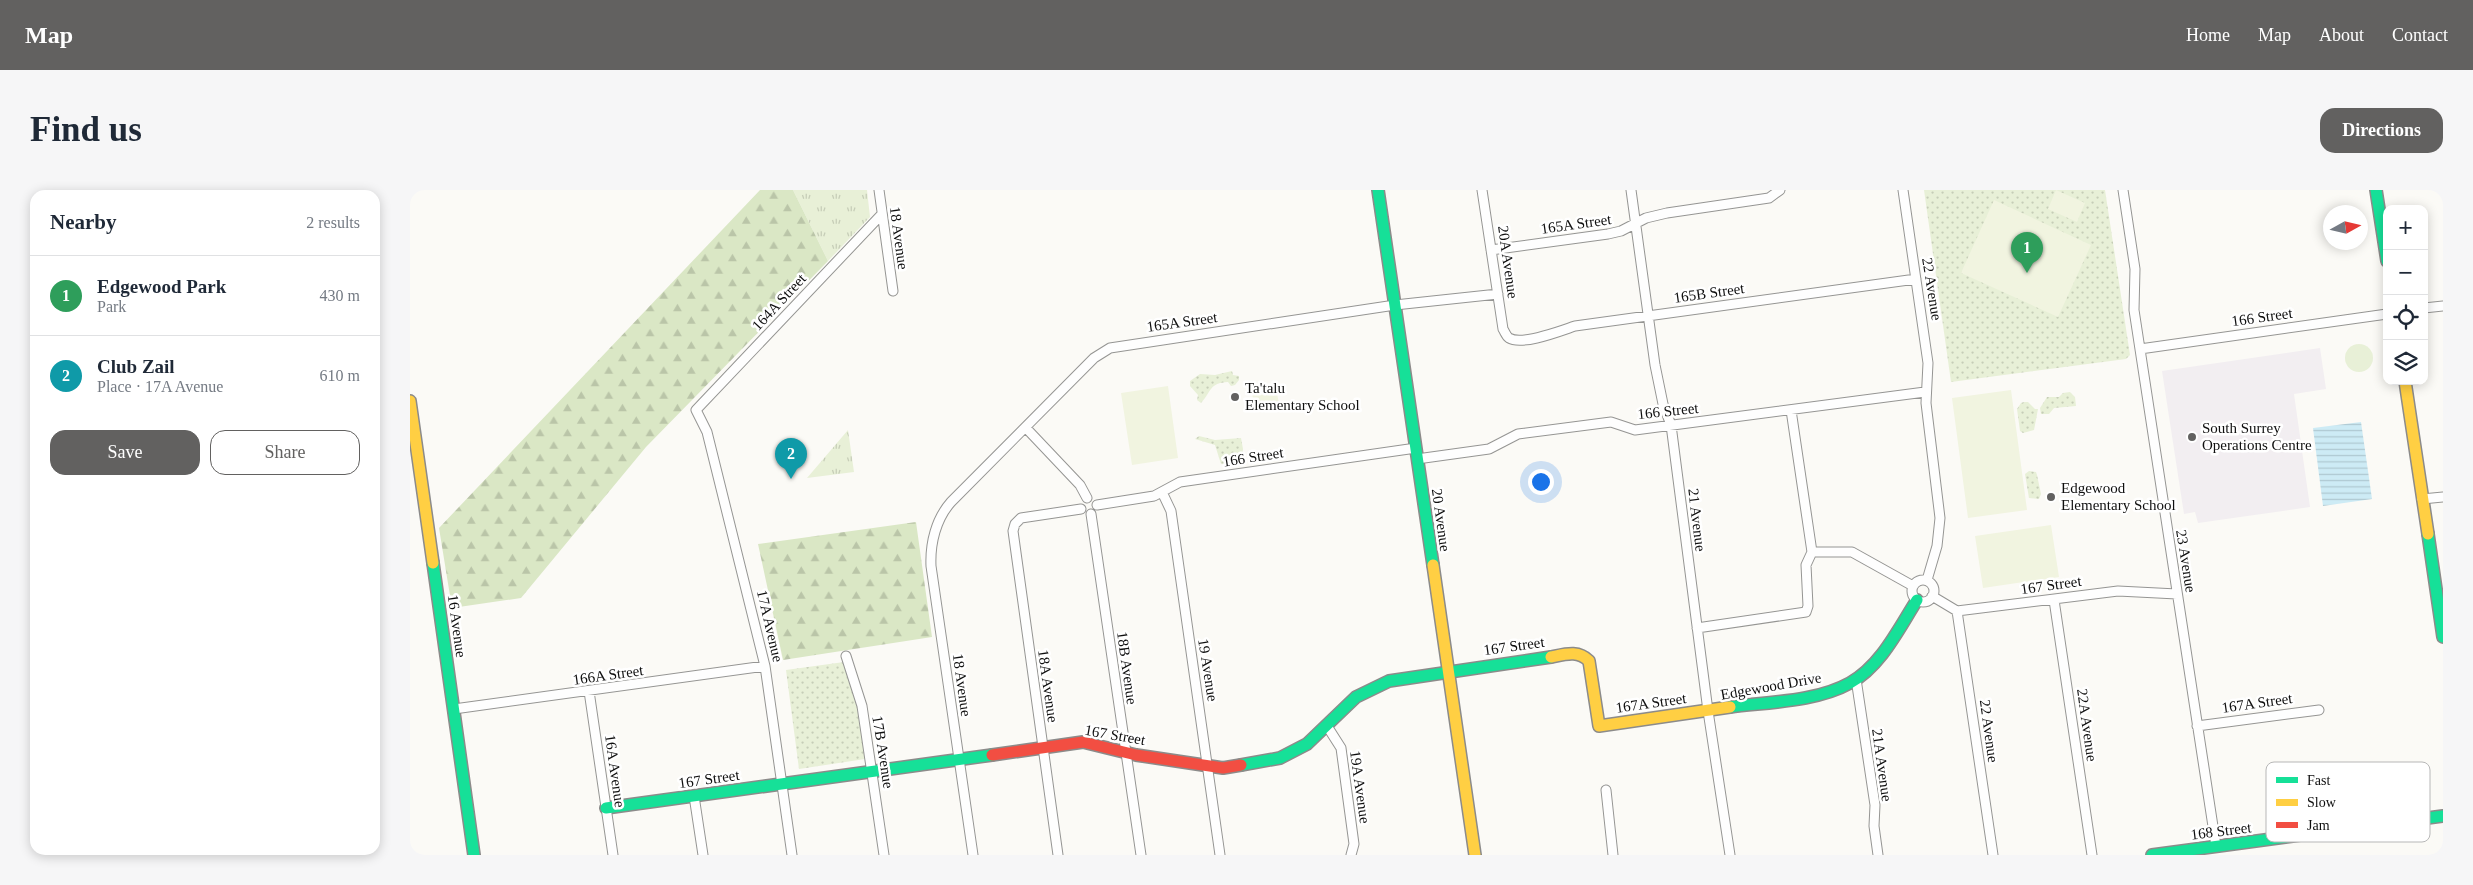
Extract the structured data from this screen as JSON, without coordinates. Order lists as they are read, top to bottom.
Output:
{
  "streets": {
    "street": [
      "165A Street",
      "18 Avenue",
      "20A Avenue",
      "22 Avenue",
      "165B Street",
      "164A Street",
      "166 Street",
      "20 Avenue",
      "21 Avenue",
      "23 Avenue",
      "167 Street",
      "16 Avenue",
      "17A Avenue",
      "18B Avenue",
      "19 Avenue",
      "166A Street",
      "18A Avenue",
      "Edgewood Drive",
      "167A Street",
      "22A Avenue",
      "17B Avenue",
      "21A Avenue",
      "16A Avenue",
      "19A Avenue",
      "168 Street"
    ]
  },
  "crossings": [
    ["165A Street", "18 Avenue"],
    ["165A Street", "20A Avenue"],
    ["165A Street", "20 Avenue"],
    ["165A Street", "21 Avenue"],
    ["18 Avenue", "164A Street"],
    ["18 Avenue", "167 Street"],
    ["20A Avenue", "165B Street"],
    ["22 Avenue", "165B Street"],
    ["22 Avenue", "166 Street"],
    ["22 Avenue", "167 Street"],
    ["165B Street", "21 Avenue"],
    ["164A Street", "17A Avenue"],
    ["166 Street", "20 Avenue"],
    ["166 Street", "21 Avenue"],
    ["166 Street", "23 Avenue"],
    ["166 Street", "18B Avenue"],
    ["166 Street", "19 Avenue"],
    ["166 Street", "18A Avenue"],
    ["20 Avenue", "167 Street"],
    ["21 Avenue", "Edgewood Drive"],
    ["21 Avenue", "167A Street"],
    ["23 Avenue", "167 Street"],
    ["23 Avenue", "167A Street"],
    ["23 Avenue", "168 Street"],
    ["167 Street", "17A Avenue"],
    ["167 Street", "18B Avenue"],
    ["167 Street", "19 Avenue"],
    ["167 Street", "18A Avenue"],
    ["167 Street", "167A Street"],
    ["167 Street", "22A Avenue"],
    ["167 Street", "17B Avenue"],
    ["167 Street", "16A Avenue"],
    ["167 Street", "19A Avenue"],
    ["16 Avenue", "166A Street"],
    ["17A Avenue", "166A Street"],
    ["18B Avenue", "18A Avenue"],
    ["166A Street", "16A Avenue"],
    ["Edgewood Drive", "167A Street"],
    ["Edgewood Drive", "21A Avenue"]
  ],
  "places": ["Ta'talu Elementary School", "South Surrey Operations Centre", "Edgewood Elementary School"],
  "legend": ["Fast", "Slow", "Jam"],
  "north": "right",
  "page": {
    "header": "Map",
    "nav": [
      "Home",
      "Map",
      "About",
      "Contact"
    ],
    "buttons": [
      "Directions",
      ["Save", "Share"]
    ],
    "title": "Find us",
    "heading": ["Nearby", "2 results"],
    "map_buttons": ["+", "−"],
    "pins": ["1", "2"],
    "list": [
      {
        "mark": "1",
        "name": "Edgewood Park",
        "note": "Park",
        "value": "430 m"
      },
      {
        "mark": "2",
        "name": "Club Zail",
        "note": "Place · 17A Avenue",
        "value": "610 m"
      }
    ]
  }
}
